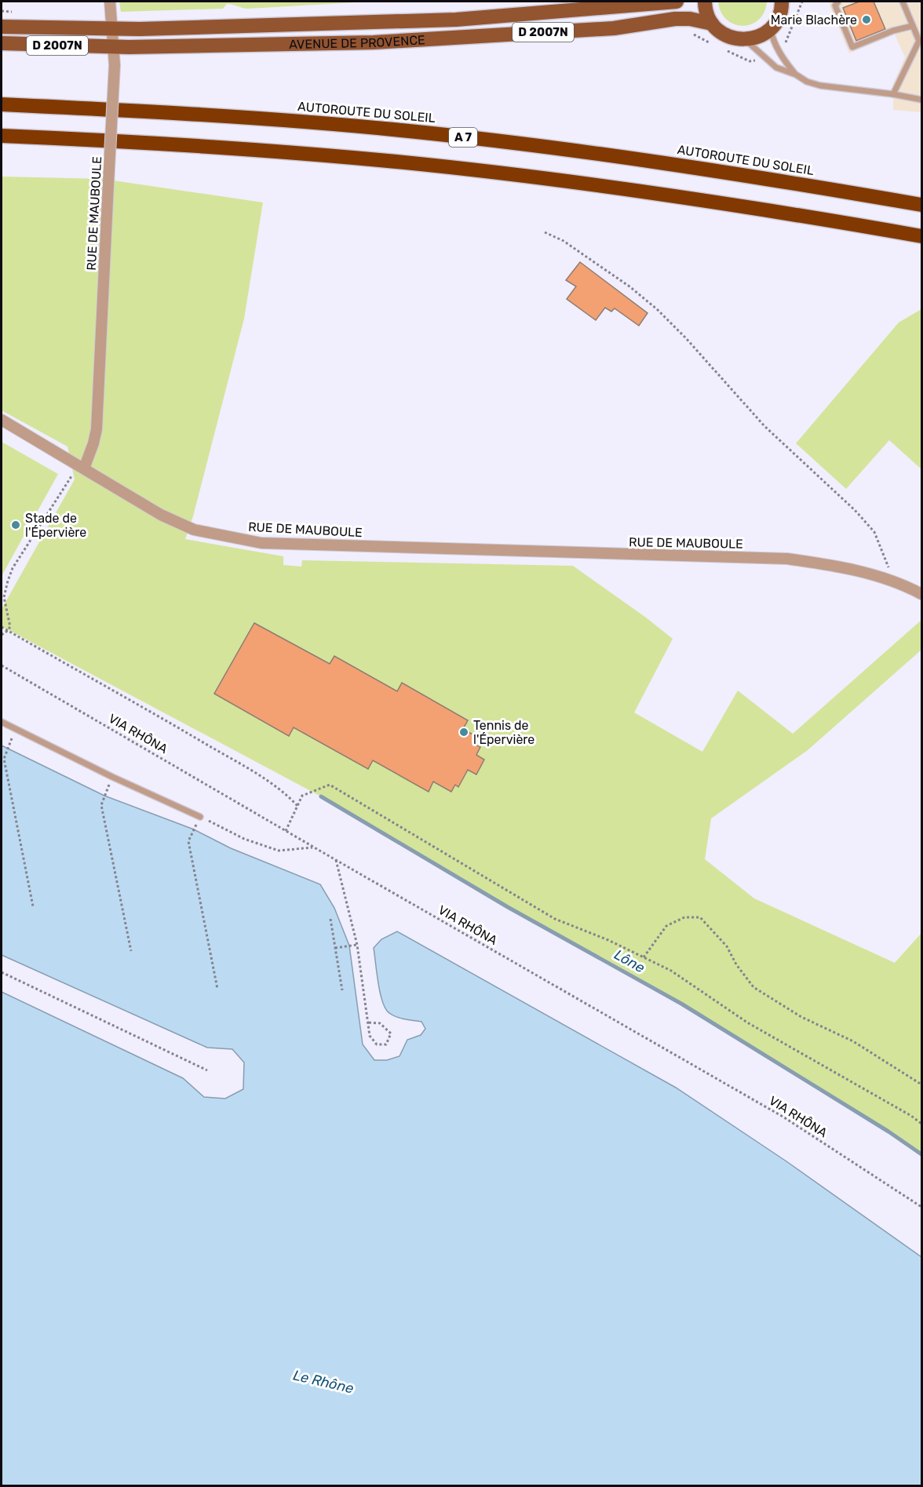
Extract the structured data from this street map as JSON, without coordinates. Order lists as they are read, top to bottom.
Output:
{
  "streets": {
    "highway": ["AUTOROUTE DU SOLEIL", "A 7"],
    "main road": ["D 2007N", "AVENUE DE PROVENCE"],
    "street": ["RUE DE MAUBOULE"],
    "path": ["VIA RHÔNA"]
  },
  "crossings": [
    ["AVENUE DE PROVENCE", "RUE DE MAUBOULE"]
  ],
  "water": ["Lône", "Le Rhône"],
  "places": ["Marie Blachère", "Stade de l'Épervière", "Tennis de l'Épervière"]
}
